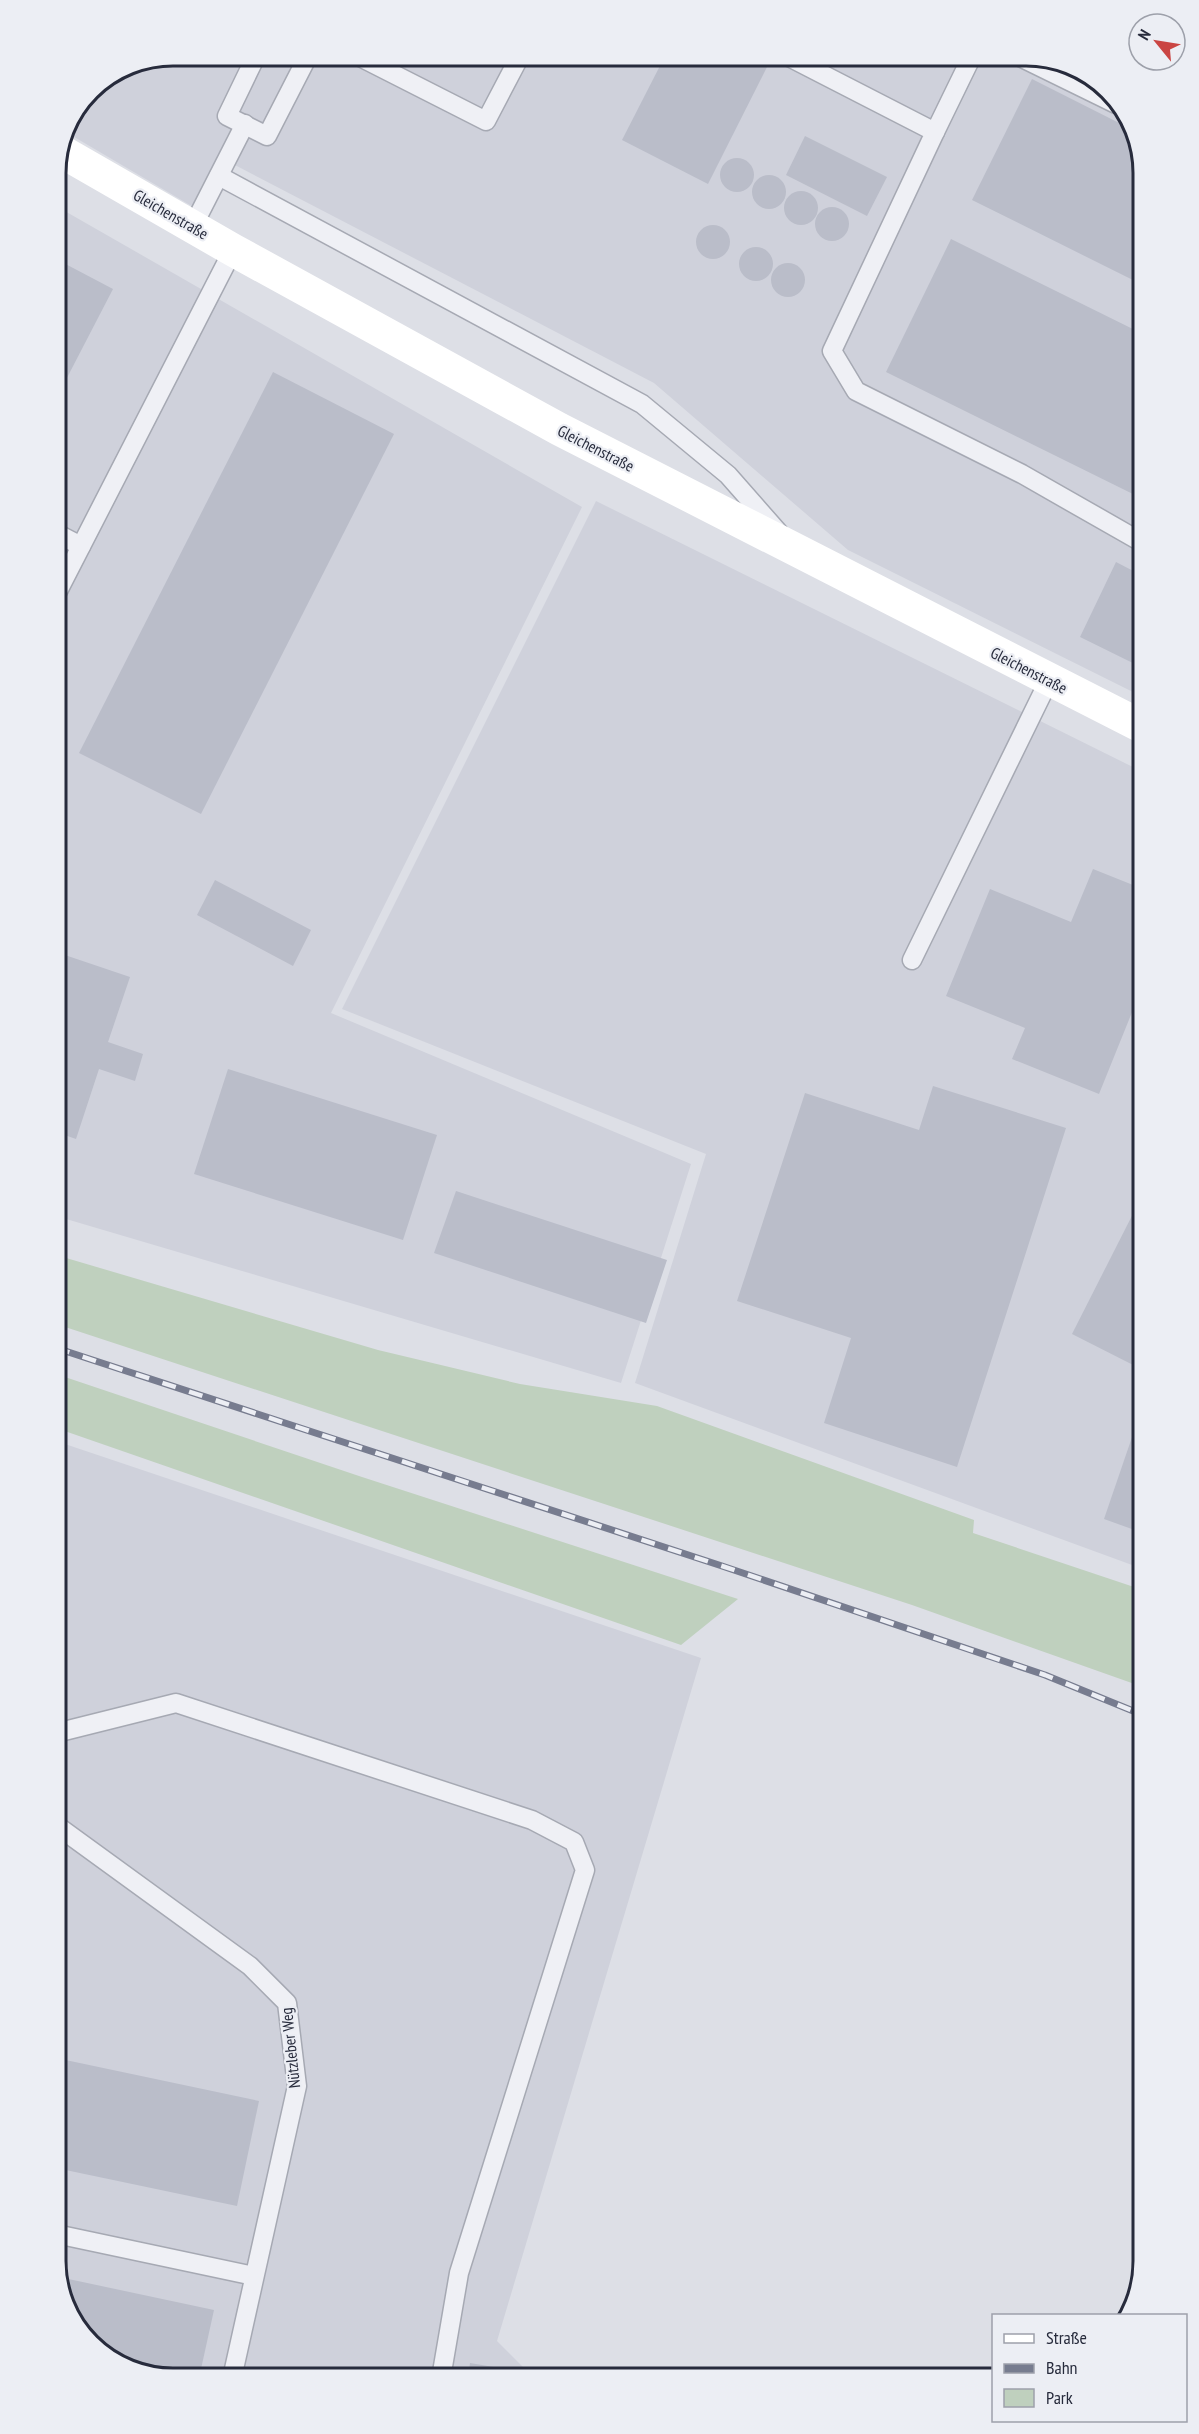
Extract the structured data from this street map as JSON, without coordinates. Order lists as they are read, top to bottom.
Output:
{
  "streets": {
    "street": ["Gleichenstraße"],
    "lane": ["Nützleber Weg"]
  },
  "legend": ["Straße", "Bahn", "Park"],
  "north": "top left"
}
